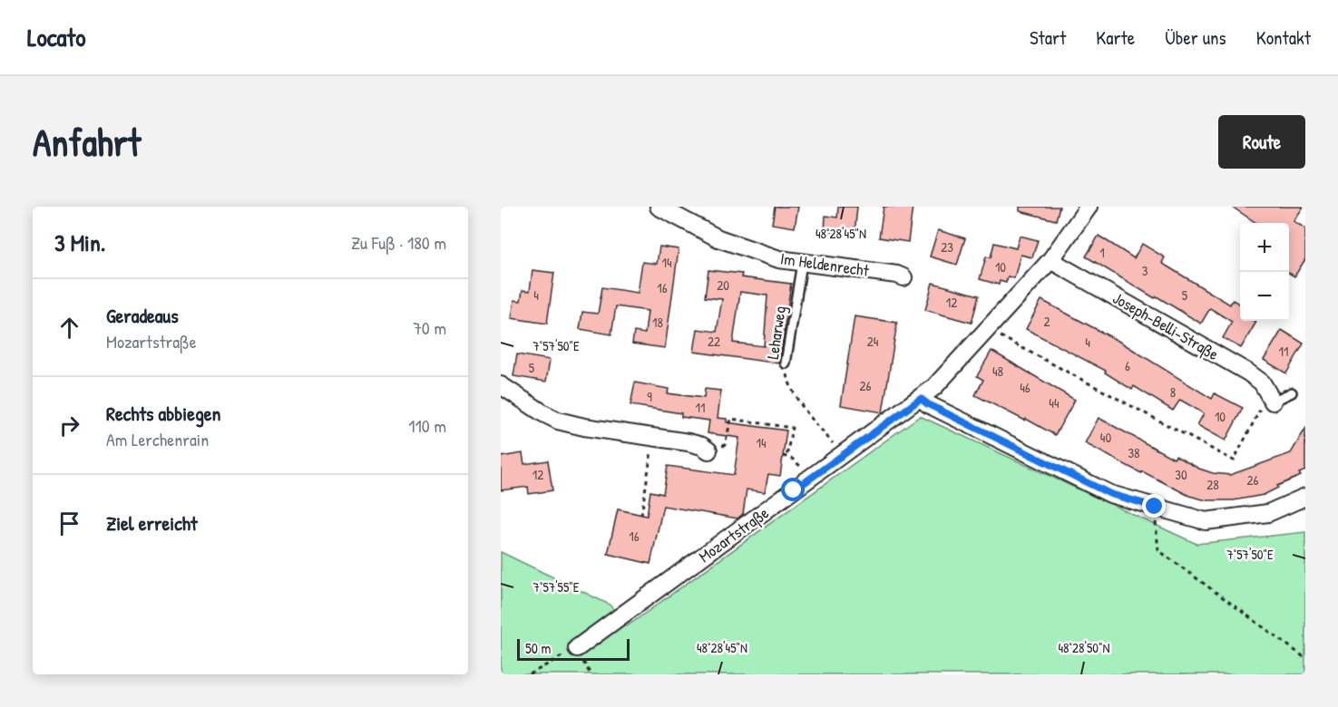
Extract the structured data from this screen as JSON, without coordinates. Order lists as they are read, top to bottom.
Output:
{
  "streets": {
    "street": ["Im Heldenrecht", "Joseph-Belli-Straße", "Mozartstraße"],
    "lane": ["Leharweg"]
  },
  "crossings": [
    ["Im Heldenrecht", "Leharweg"],
    ["Joseph-Belli-Straße", "Mozartstraße"],
    ["Leharweg", "Mozartstraße"]
  ],
  "house_numbers": [
    "23",
    "1",
    "14",
    "10",
    "3",
    "20",
    "16",
    "4",
    "5",
    "12",
    "2",
    "18",
    "22",
    "24",
    "4",
    "11",
    "6",
    "5",
    "48",
    "26",
    "46",
    "8",
    "9",
    "44",
    "11",
    "10",
    "40",
    "14",
    "38",
    "12",
    "30",
    "26",
    "28",
    "16"
  ],
  "scale_bar": "50 m",
  "page": {
    "header": "Locato",
    "nav": [
      "Start",
      "Karte",
      "Über uns",
      "Kontakt"
    ],
    "buttons": "Route",
    "title": "Anfahrt",
    "heading": ["3 Min.", "Zu Fuß · 180 m"],
    "map_buttons": ["+", "−"],
    "list": [
      ["Geradeaus", "Mozartstraße", "70 m"],
      ["Rechts abbiegen", "Am Lerchenrain", "110 m"],
      "Ziel erreicht"
    ],
    "scale": "50 m"
  },
  "coordinates": [
    "48°28'45\"N",
    "7°57'50\"E",
    "7°57'55\"E",
    "48°28'50\"N"
  ]
}
